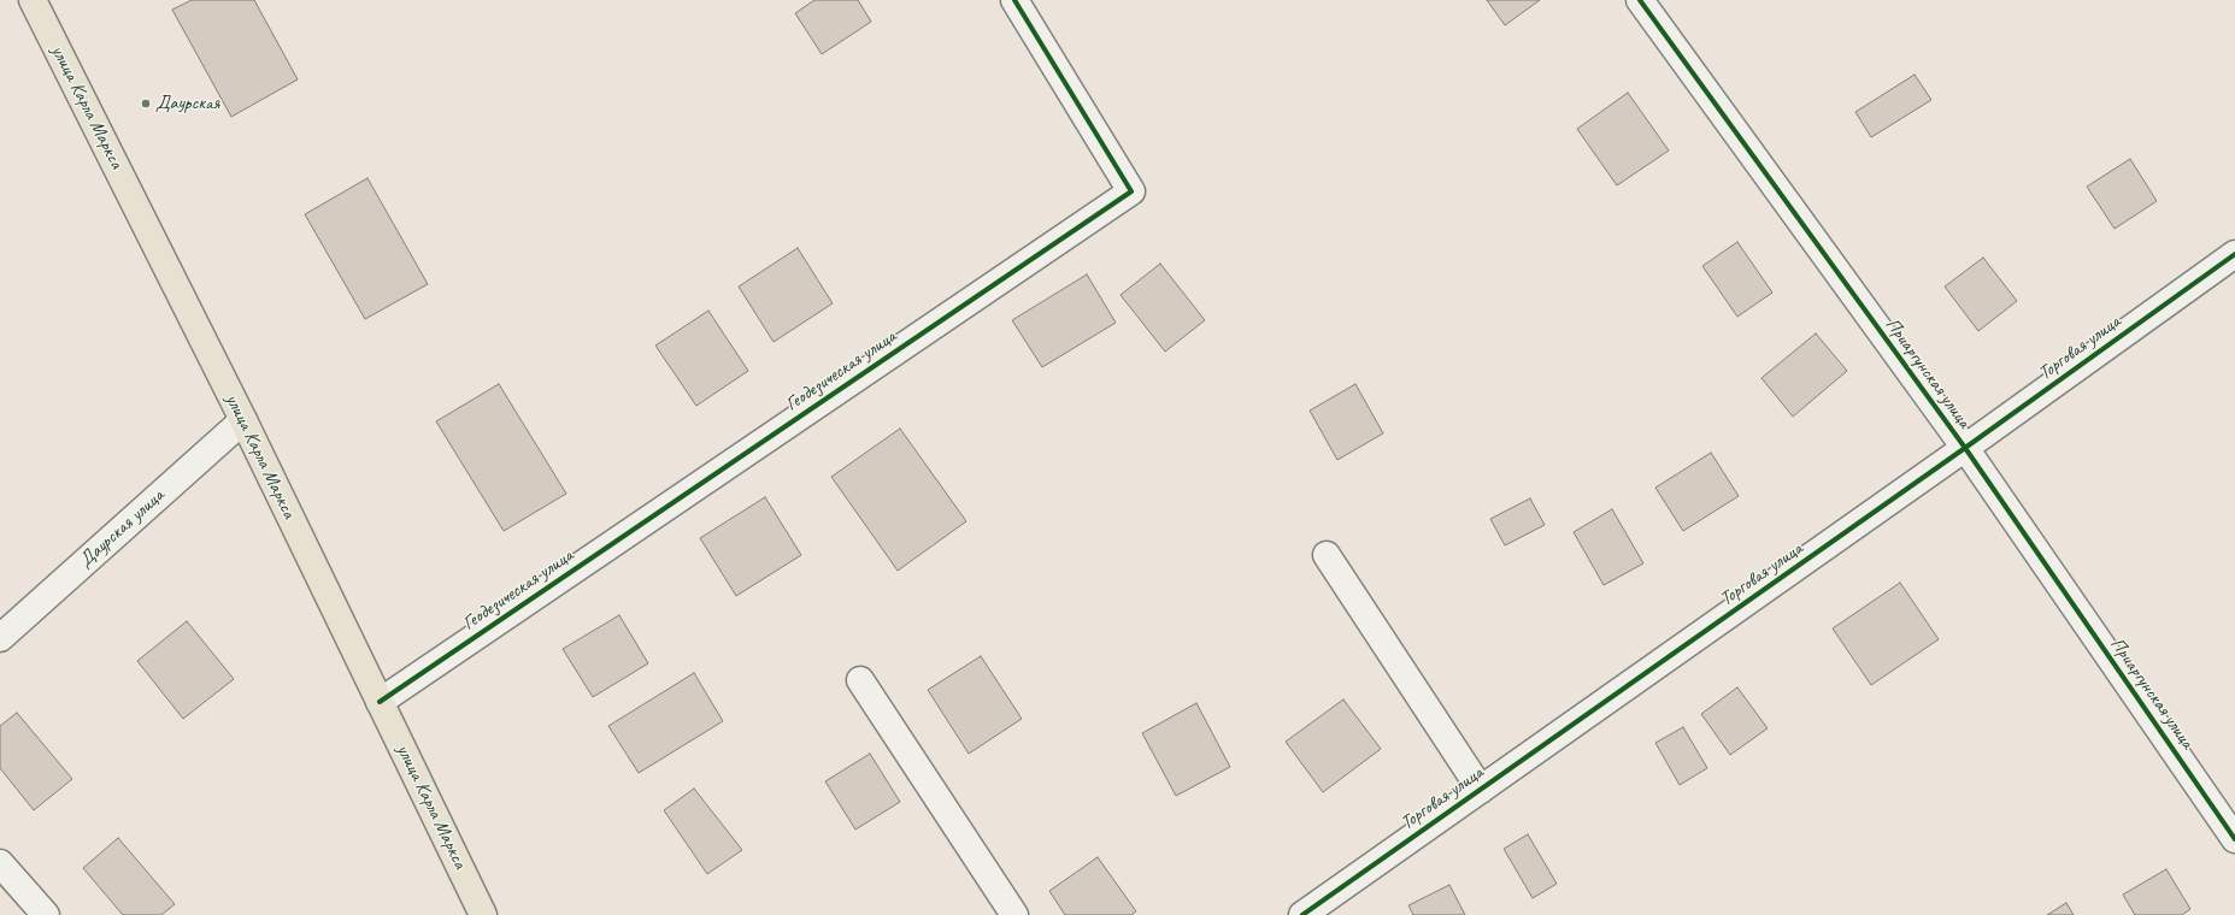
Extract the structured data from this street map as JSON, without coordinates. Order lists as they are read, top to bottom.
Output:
{
  "streets": {
    "highway": ["улица Карла Маркса"],
    "street": [
      "Торговая улица",
      "Геодезическая улица",
      "Приаргунская улица",
      "Даурская улица"
    ]
  },
  "crossings": [
    ["улица Карла Маркса", "Геодезическая улица"],
    ["улица Карла Маркса", "Даурская улица"],
    ["Торговая улица", "Приаргунская улица"]
  ],
  "places": ["Даурская"]
}
